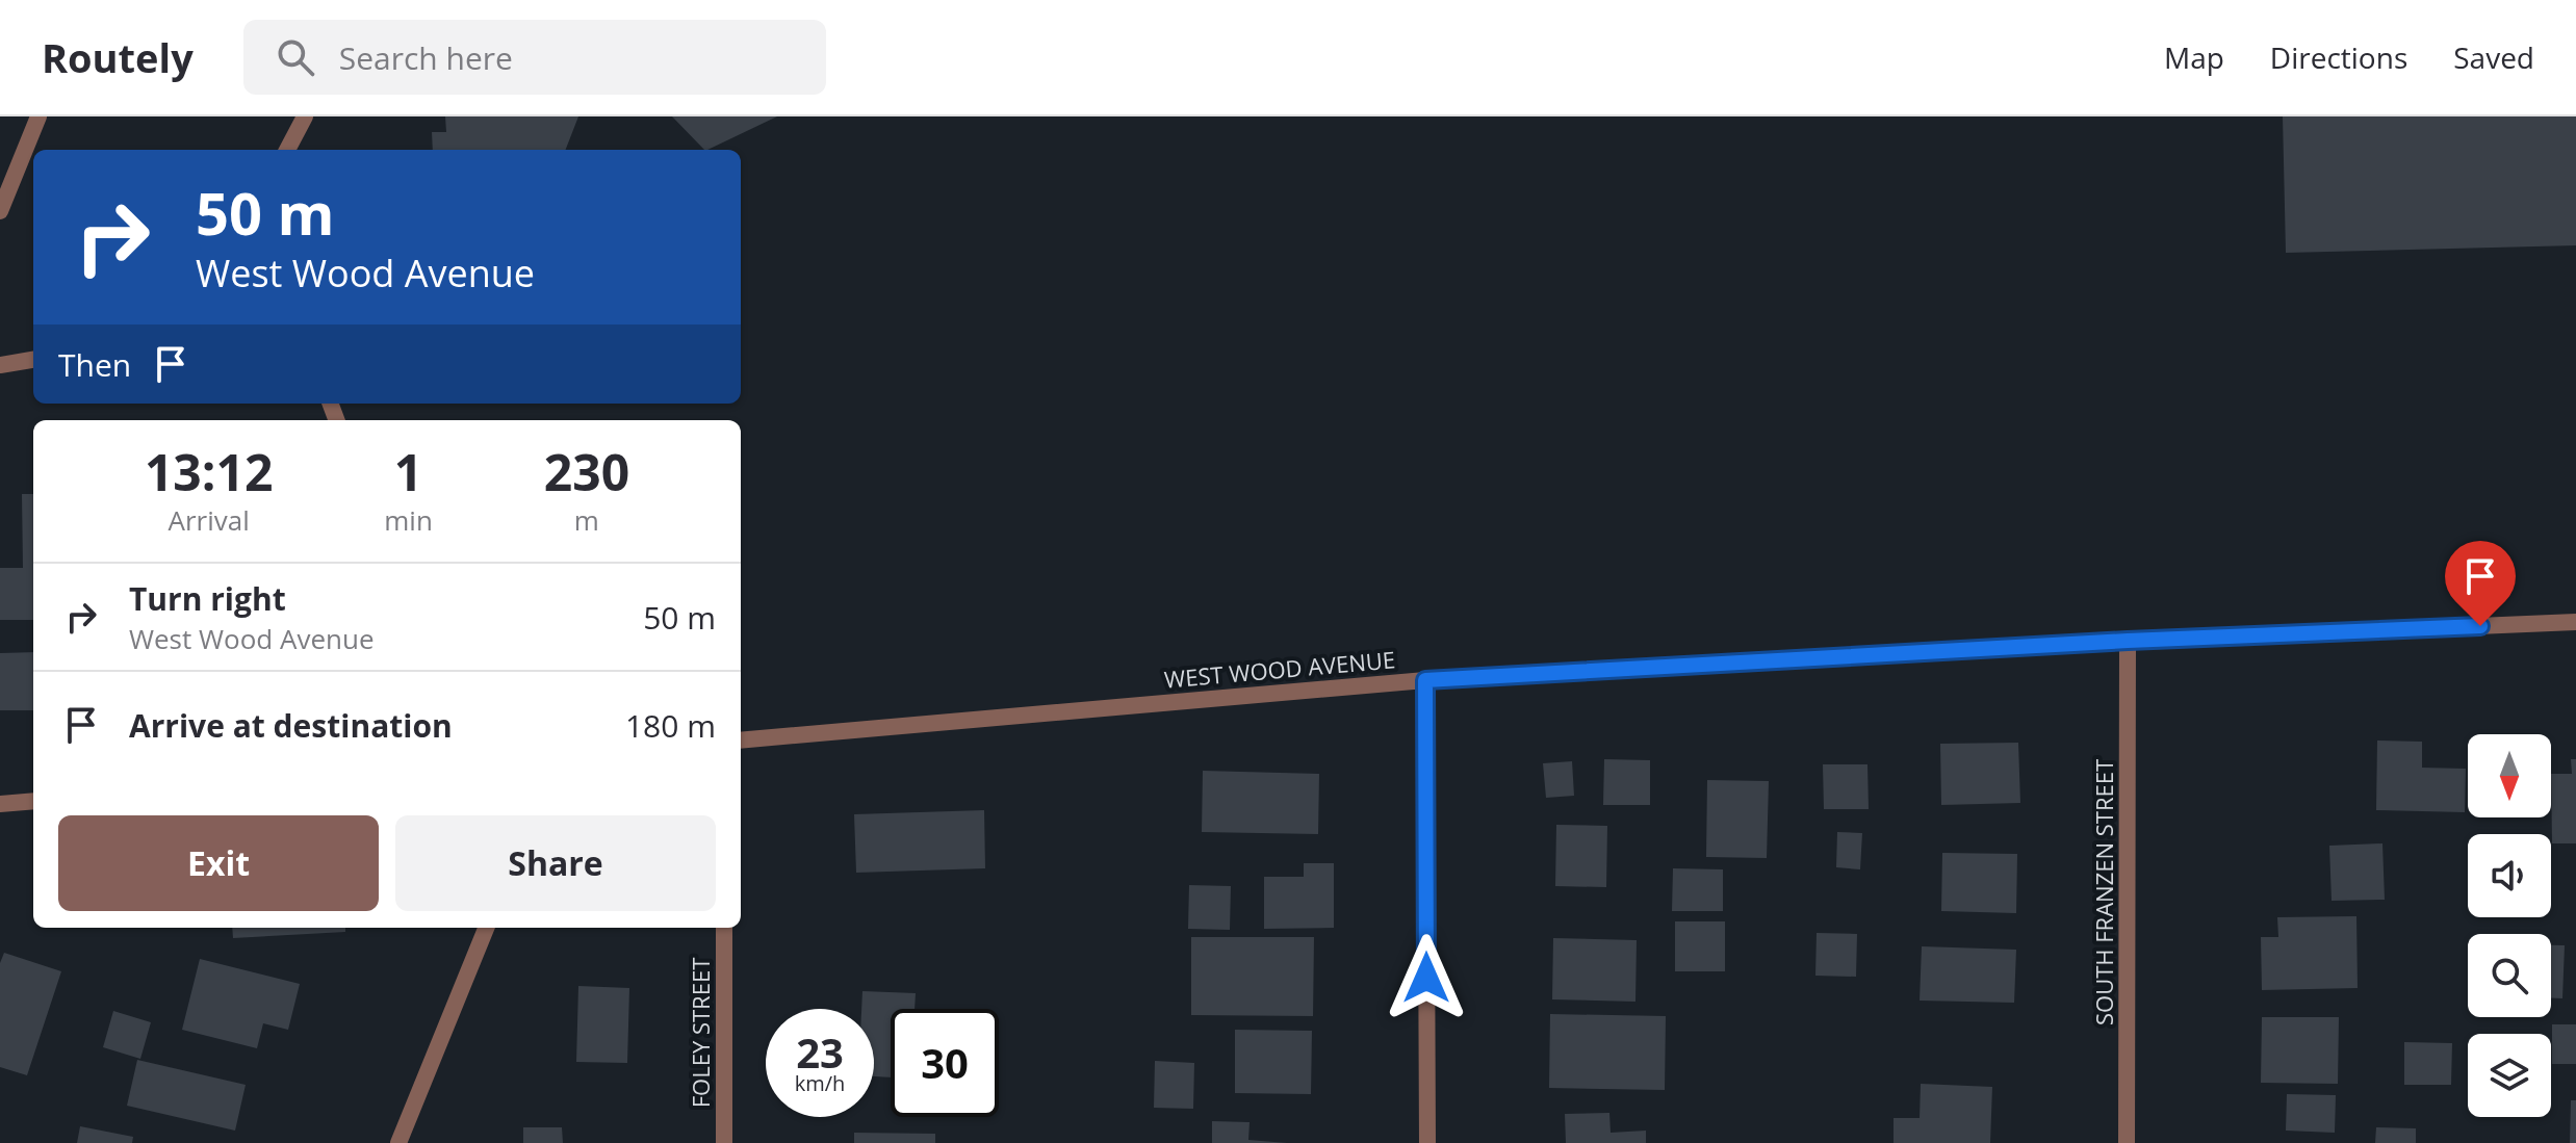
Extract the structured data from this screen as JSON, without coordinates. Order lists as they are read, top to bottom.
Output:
{
  "streets": {
    "street": ["WEST WOOD AVENUE", "SOUTH FRANZEN STREET", "FOLEY STREET"]
  },
  "crossings": [
    ["WEST WOOD AVENUE", "SOUTH FRANZEN STREET"]
  ],
  "north": "bottom",
  "page": {
    "header": "Routely",
    "search": "Search here",
    "nav": ["Map", "Directions", "Saved"],
    "turn": ["50 m", "West Wood Avenue"],
    "then": "Then",
    "eta": [
      "13:12",
      "Arrival",
      "1",
      "min",
      "230",
      "m"
    ],
    "list": [
      {
        "name": "Turn right",
        "note": "West Wood Avenue",
        "value": "50 m"
      },
      {
        "name": "Arrive at destination",
        "value": "180 m"
      }
    ],
    "buttons": ["Exit", "Share"],
    "speed": "23 km/h",
    "limit": "30"
  }
}
